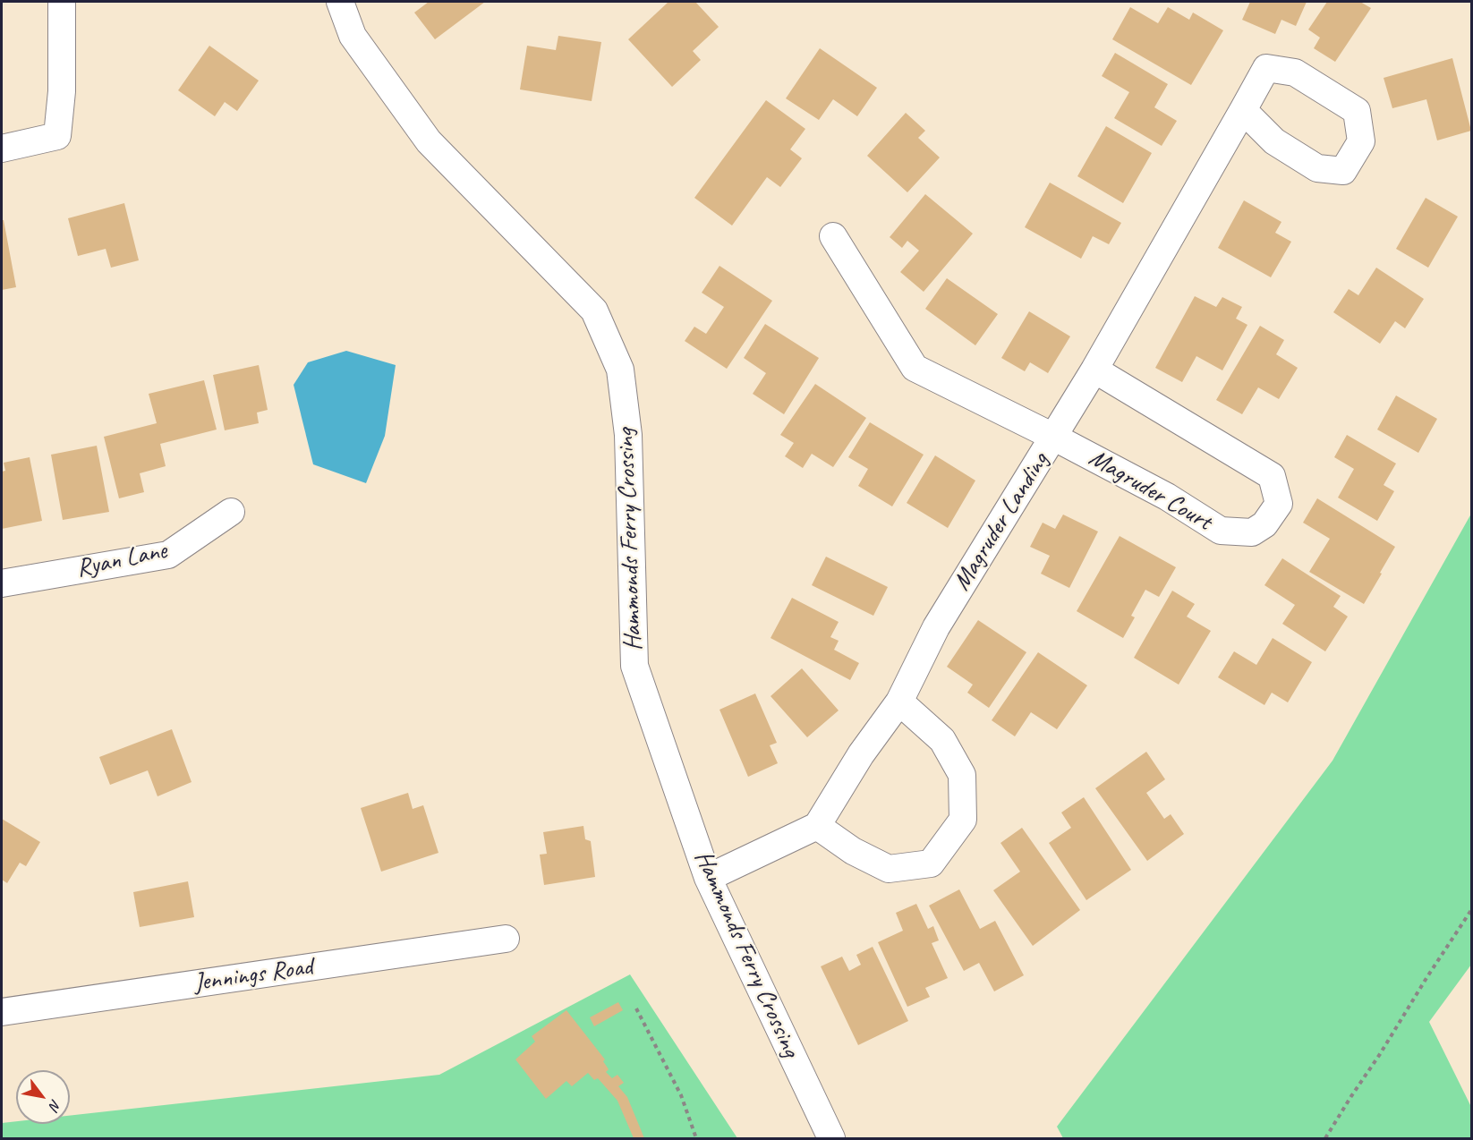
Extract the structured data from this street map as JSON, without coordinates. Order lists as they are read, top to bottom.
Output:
{
  "streets": {
    "street": [
      "Magruder Court",
      "Magruder Landing",
      "Hammonds Ferry Crossing",
      "Ryan Lane",
      "Jennings Road"
    ]
  },
  "crossings": [
    ["Magruder Court", "Magruder Landing"]
  ],
  "north": "bottom right"
}
